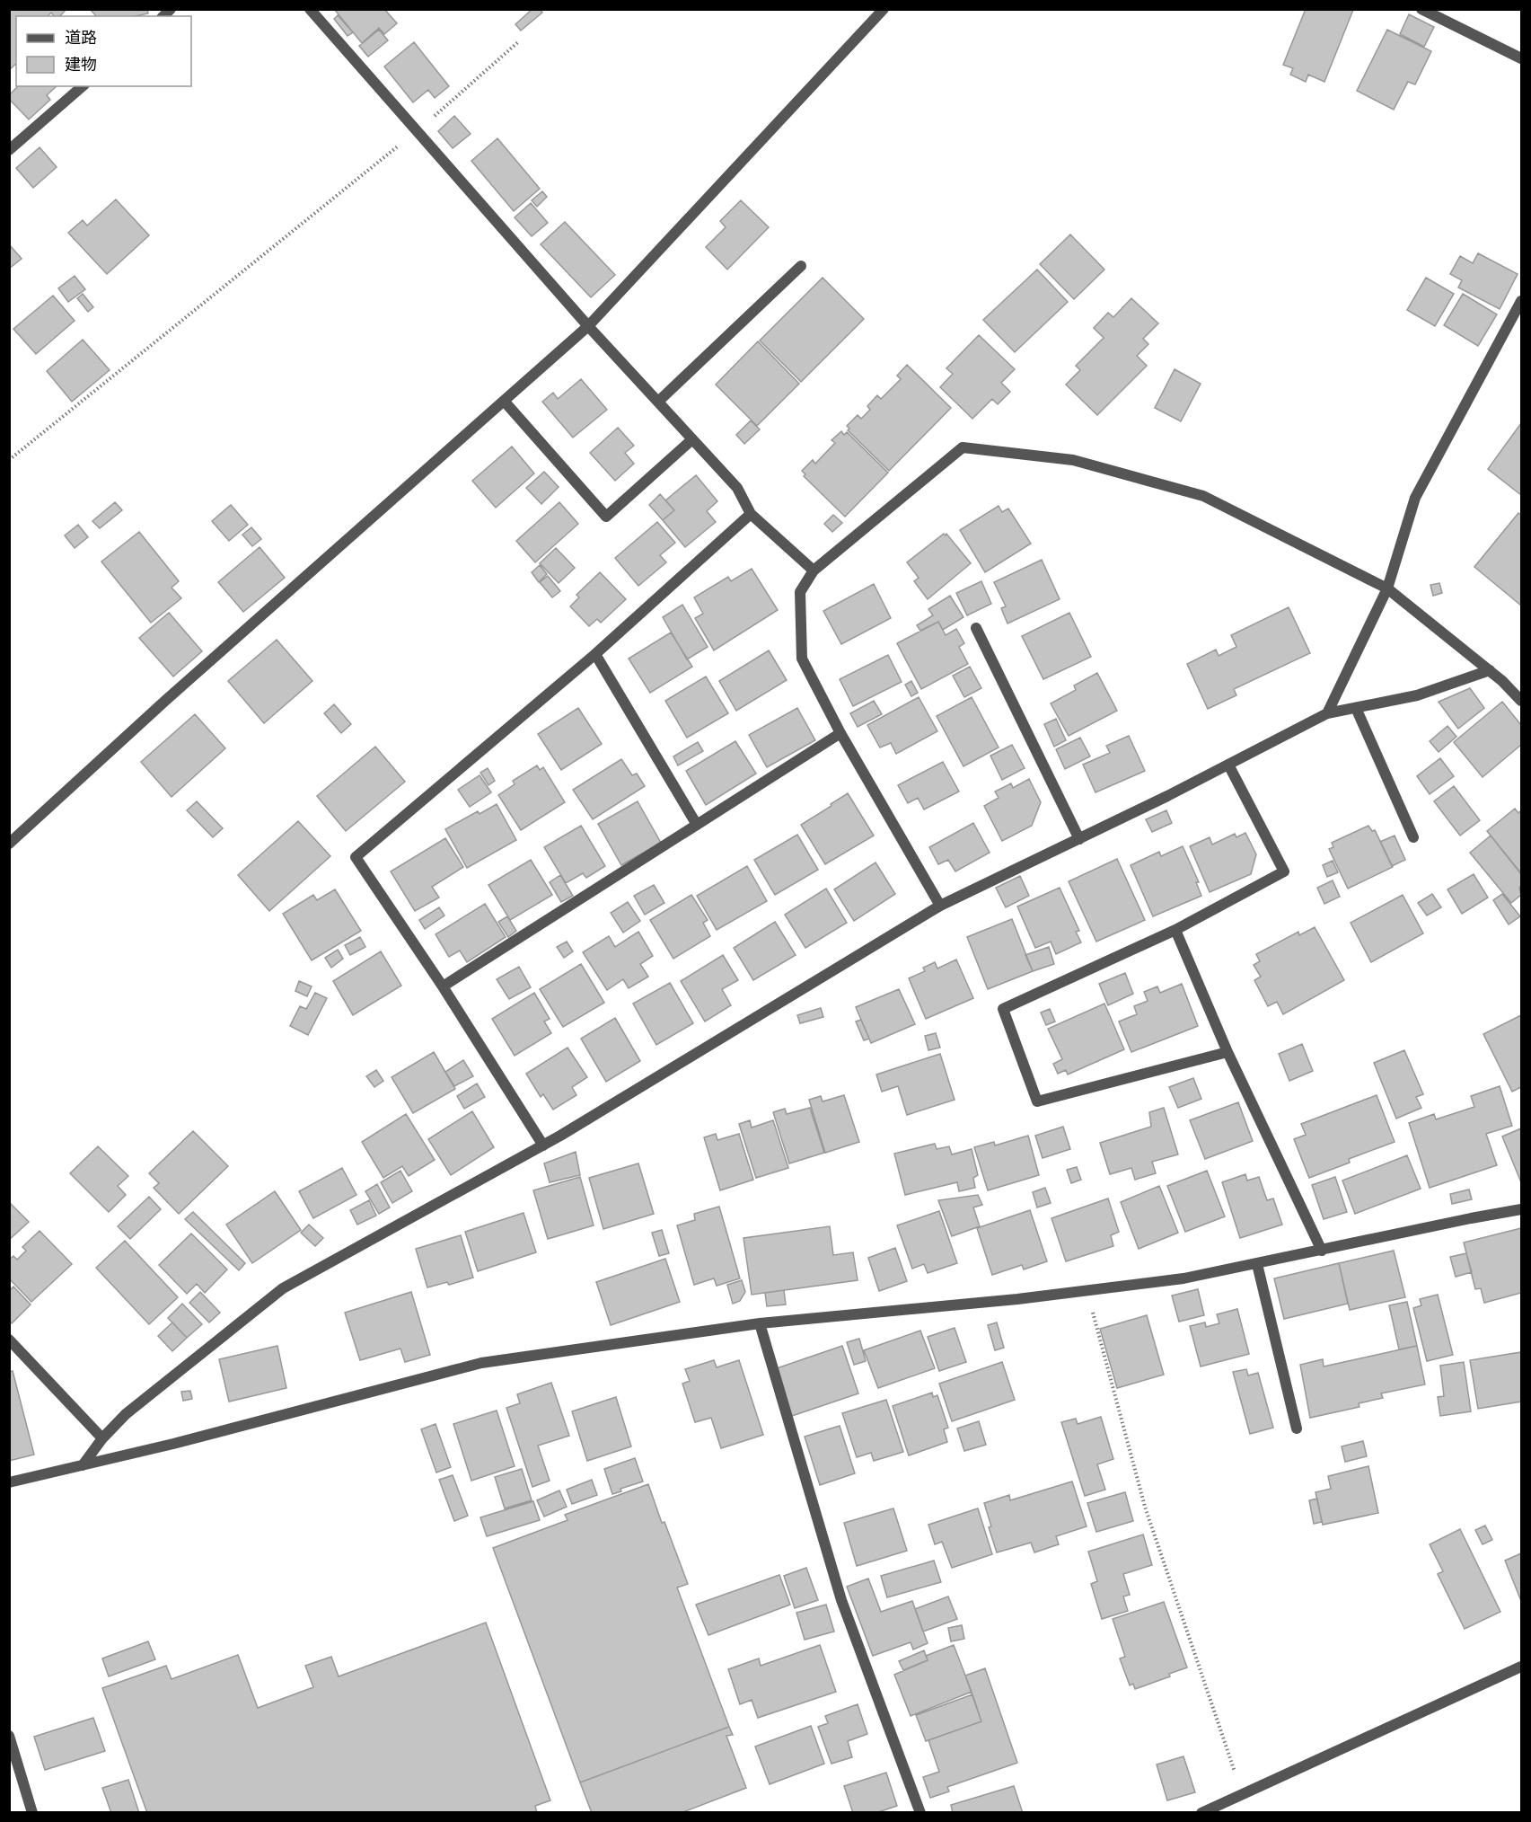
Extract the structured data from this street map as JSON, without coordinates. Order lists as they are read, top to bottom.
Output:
{
  "legend": ["道路", "建物"]
}
